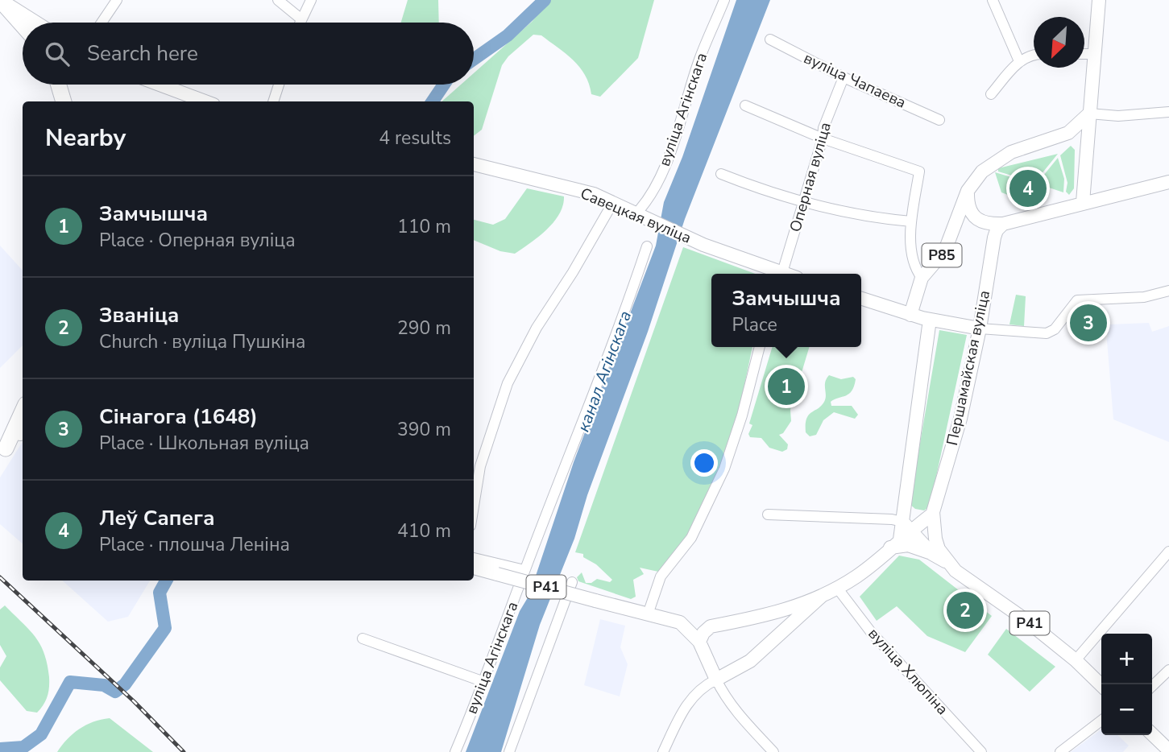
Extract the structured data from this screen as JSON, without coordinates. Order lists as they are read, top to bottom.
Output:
{
  "streets": {
    "main road": [
      "Савецкая вуліца",
      "Р85",
      "Першамайская вуліца",
      "Р41"
    ],
    "street": [
      "вуліца Чапаева",
      "вуліца Агінскага",
      "Оперная вуліца",
      "вуліца Хлюпіна"
    ]
  },
  "crossings": [
    ["вуліца Чапаева", "Оперная вуліца"],
    ["вуліца Агінскага", "Савецкая вуліца"],
    ["Першамайская вуліца", "Р41"],
    ["Р41", "вуліца Хлюпіна"]
  ],
  "water": ["канал Агінскага"],
  "north": "bottom left",
  "page": {
    "search": "Search here",
    "heading": ["Nearby", "4 results"],
    "pins": [
      "4",
      "3",
      "1",
      "2"
    ],
    "list": [
      {
        "mark": "1",
        "name": "Замчышча",
        "note": "Place · Оперная вуліца",
        "value": "110 m"
      },
      {
        "mark": "2",
        "name": "Званіца",
        "note": "Church · вуліца Пушкіна",
        "value": "290 m"
      },
      {
        "mark": "3",
        "name": "Сінагога (1648)",
        "note": "Place · Школьная вуліца",
        "value": "390 m"
      },
      {
        "mark": "4",
        "name": "Леў Сапега",
        "note": "Place · плошча Леніна",
        "value": "410 m"
      }
    ],
    "popup": ["Замчышча", "Place"],
    "map_buttons": ["+", "−"]
  }
}
